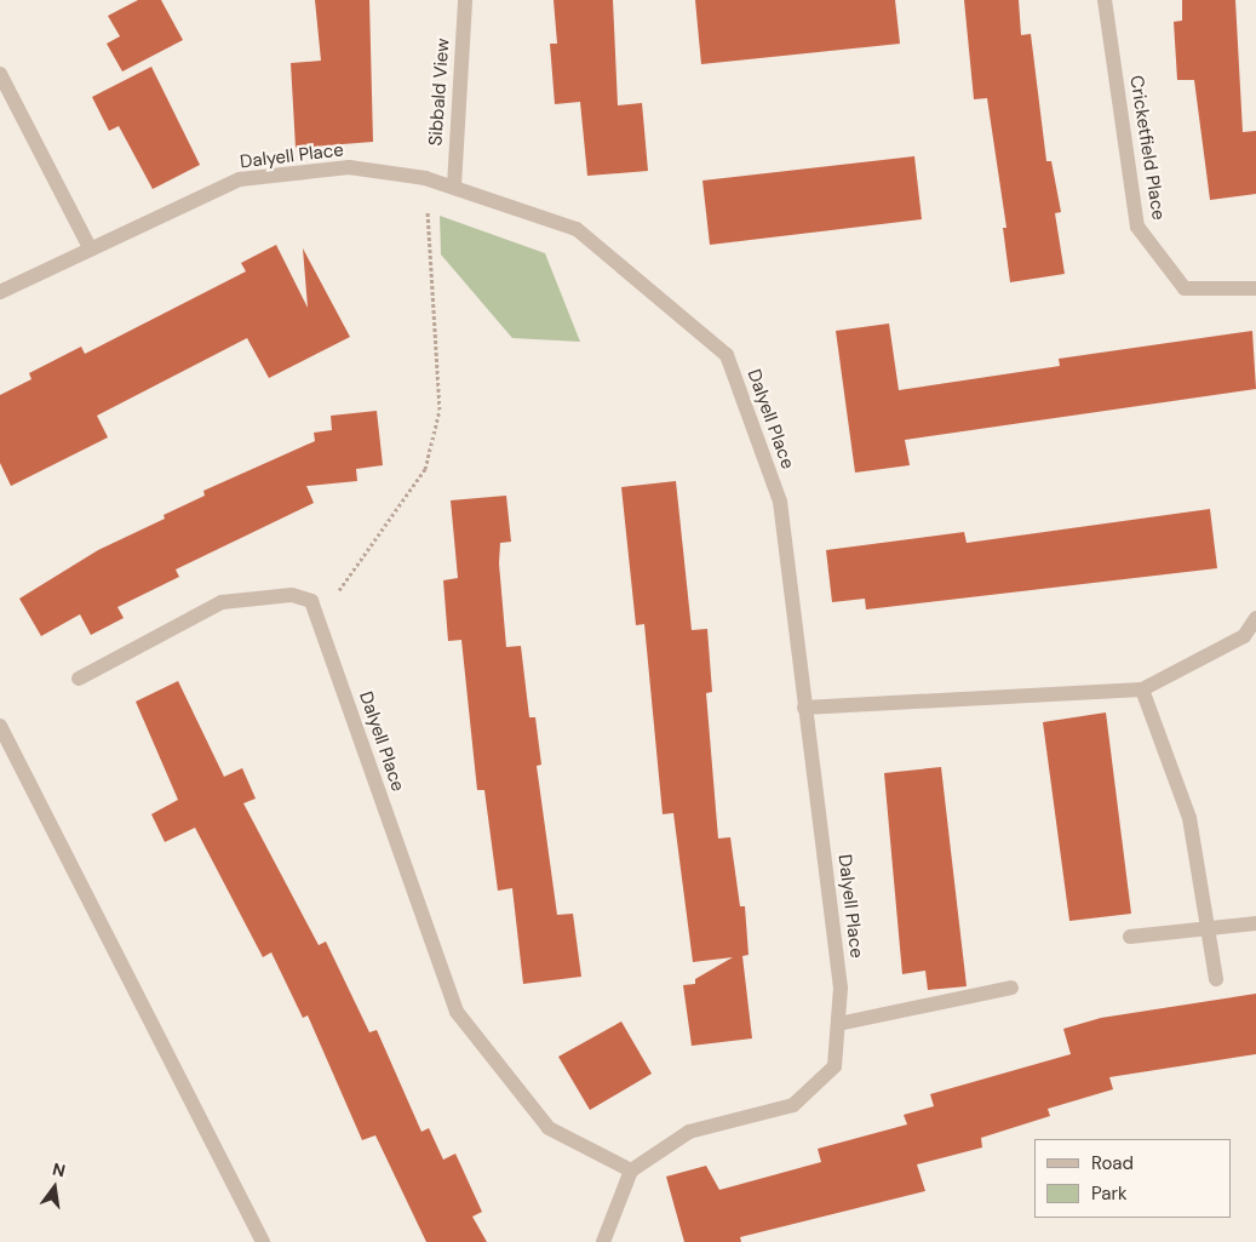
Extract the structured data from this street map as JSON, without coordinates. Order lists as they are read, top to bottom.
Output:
{
  "streets": {
    "street": ["Sibbald View", "Cricketfield Place", "Dalyell Place"]
  },
  "crossings": [
    ["Sibbald View", "Dalyell Place"]
  ],
  "legend": ["Road", "Park"],
  "north": "top"
}
